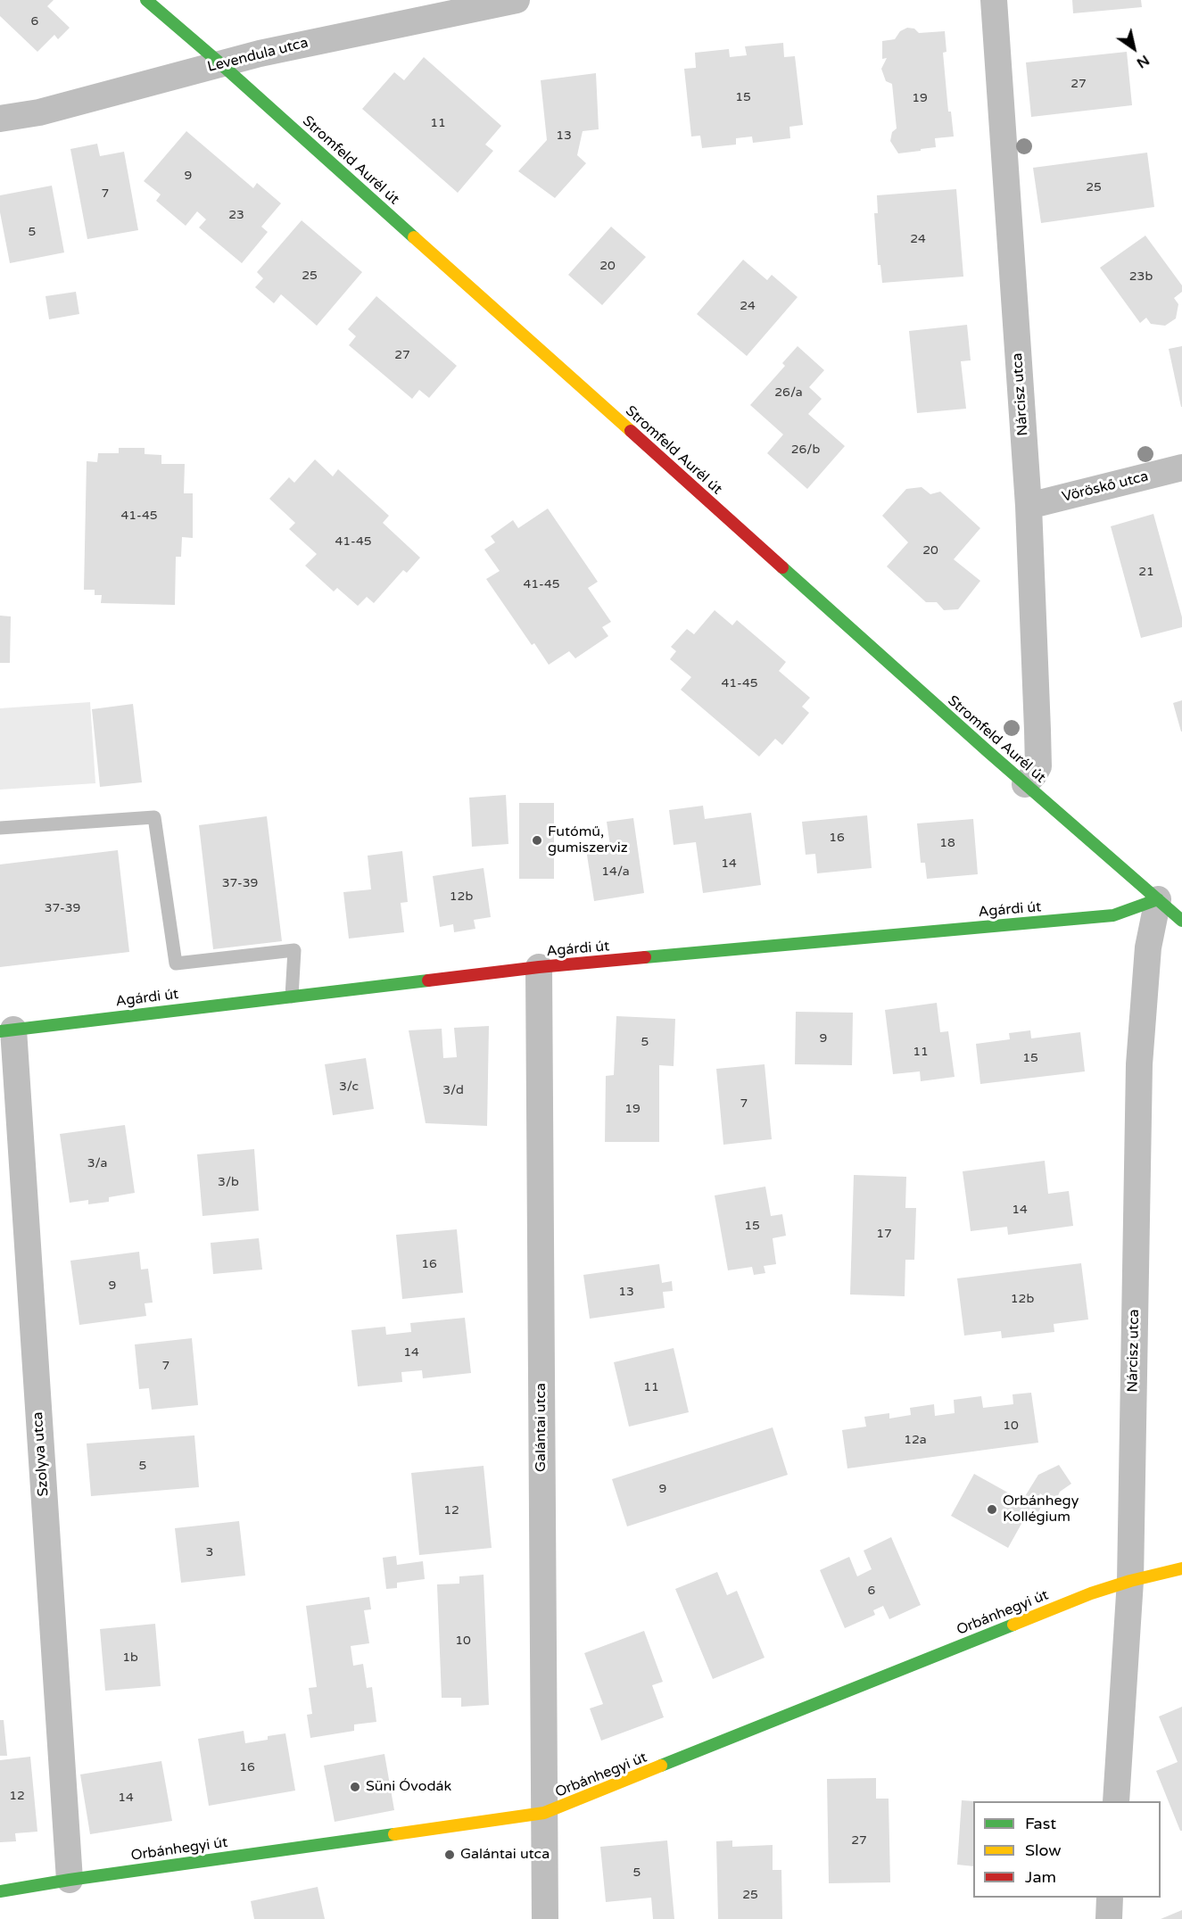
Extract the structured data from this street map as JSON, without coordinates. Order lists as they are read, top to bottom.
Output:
{
  "streets": {
    "street": [
      "Levendula utca",
      "Stromfeld Aurél út",
      "Nárcisz utca",
      "Vöröskő utca",
      "Agárdi út",
      "Galántai utca",
      "Szolyva utca",
      "Orbánhegyi út"
    ]
  },
  "crossings": [
    ["Levendula utca", "Stromfeld Aurél út"],
    ["Stromfeld Aurél út", "Nárcisz utca"],
    ["Stromfeld Aurél út", "Agárdi út"],
    ["Nárcisz utca", "Vöröskő utca"],
    ["Nárcisz utca", "Agárdi út"],
    ["Nárcisz utca", "Orbánhegyi út"],
    ["Agárdi út", "Galántai utca"],
    ["Agárdi út", "Szolyva utca"],
    ["Galántai utca", "Orbánhegyi út"],
    ["Szolyva utca", "Orbánhegyi út"]
  ],
  "places": [
    "Futómű, gumiszerviz",
    "Orbánhegy Kollégium",
    "Süni Óvodák",
    "Galántai utca"
  ],
  "house_numbers": [
    "6",
    "27",
    "15",
    "19",
    "11",
    "13",
    "9",
    "25",
    "7",
    "23",
    "5",
    "24",
    "20",
    "25",
    "23b",
    "24",
    "27",
    "26/a",
    "26/b",
    "41-45",
    "41-45",
    "20",
    "21",
    "41-45",
    "41-45",
    "16",
    "18",
    "14",
    "14/a",
    "37-39",
    "12b",
    "37-39",
    "9",
    "5",
    "11",
    "15",
    "3/c",
    "3/d",
    "7",
    "19",
    "3/a",
    "3/b",
    "14",
    "15",
    "17",
    "16",
    "9",
    "13",
    "12b",
    "14",
    "7",
    "11",
    "10",
    "12a",
    "5",
    "9",
    "12",
    "3",
    "6",
    "10",
    "1b",
    "16",
    "12",
    "14",
    "27",
    "5",
    "25"
  ],
  "legend": ["Fast", "Slow", "Jam"],
  "north": "bottom right"
}
